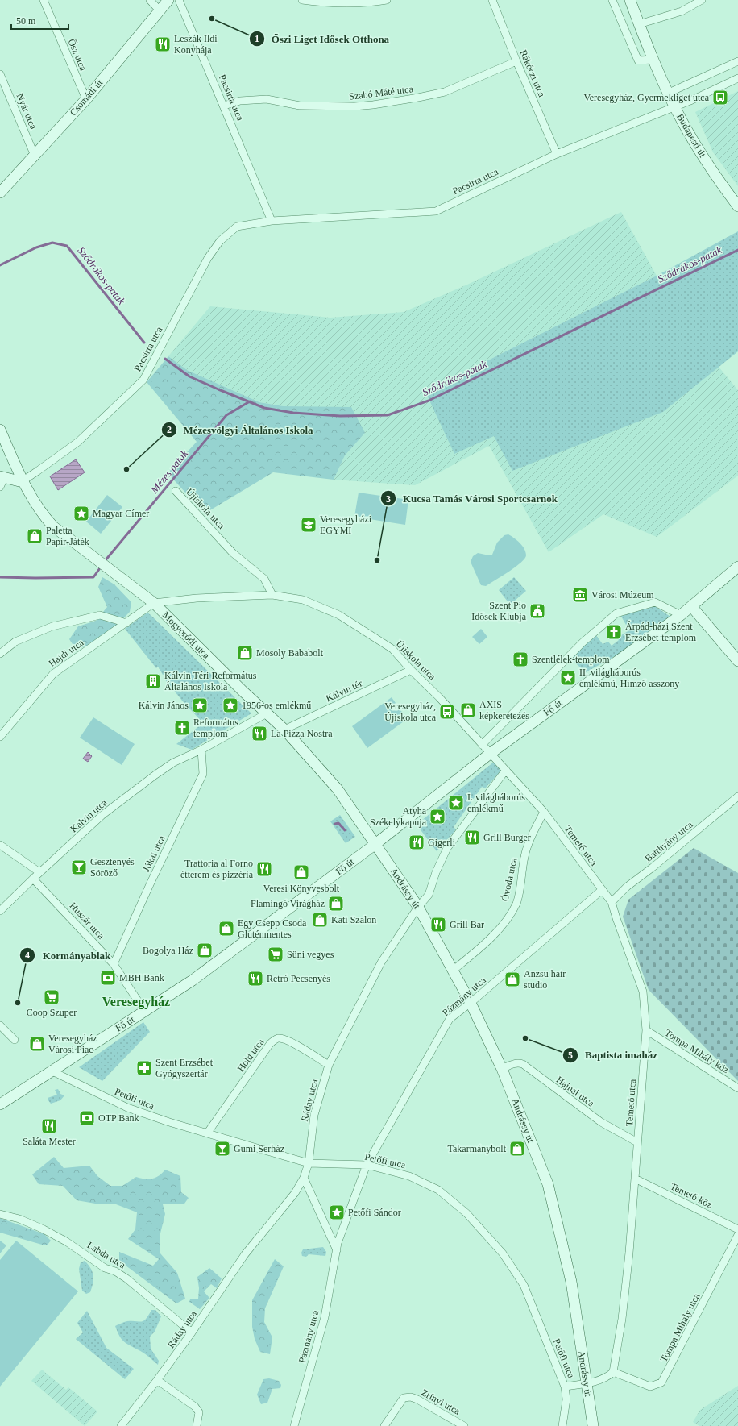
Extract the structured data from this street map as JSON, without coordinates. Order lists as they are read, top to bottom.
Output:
{
  "streets": {
    "main road": [
      "Csomádi út",
      "Budapesti út",
      "Mogyoródi utca",
      "Fő út",
      "Andrássy út"
    ],
    "street": [
      "Ősz utca",
      "Rákóczi utca",
      "Szabó Máté utca",
      "Pacsirta utca",
      "Nyár utca",
      "Újiskola utca",
      "Hajdi utca",
      "Kálvin tér",
      "Kálvin utca",
      "Batthyány utca",
      "Temető utca",
      "Jókai utca",
      "Óvoda utca",
      "Huszár utca",
      "Pázmány utca",
      "Tompa Mihály köz",
      "Hold utca",
      "Hajnal utca",
      "Petőfi utca",
      "Ráday utca",
      "Temető köz",
      "Labda utca",
      "Tompa Mihály utca",
      "Zrínyi utca"
    ]
  },
  "crossings": [
    ["Ősz utca", "Csomádi út"],
    ["Rákóczi utca", "Szabó Máté utca"],
    ["Rákóczi utca", "Pacsirta utca"],
    ["Szabó Máté utca", "Pacsirta utca"],
    ["Csomádi út", "Nyár utca"],
    ["Pacsirta utca", "Budapesti út"],
    ["Pacsirta utca", "Mogyoródi utca"],
    ["Újiskola utca", "Mogyoródi utca"],
    ["Újiskola utca", "Hajdi utca"],
    ["Újiskola utca", "Kálvin tér"],
    ["Újiskola utca", "Fő út"],
    ["Újiskola utca", "Temető utca"],
    ["Mogyoródi utca", "Hajdi utca"],
    ["Mogyoródi utca", "Kálvin tér"],
    ["Mogyoródi utca", "Fő út"],
    ["Mogyoródi utca", "Andrássy út"],
    ["Fő út", "Temető utca"],
    ["Fő út", "Andrássy út"],
    ["Fő út", "Huszár utca"],
    ["Fő út", "Petőfi utca"],
    ["Kálvin utca", "Jókai utca"],
    ["Kálvin utca", "Huszár utca"],
    ["Batthyány utca", "Temető utca"],
    ["Temető utca", "Óvoda utca"],
    ["Temető utca", "Pázmány utca"],
    ["Temető utca", "Tompa Mihály köz"],
    ["Temető utca", "Hajnal utca"],
    ["Temető utca", "Ráday utca"],
    ["Temető utca", "Temető köz"],
    ["Temető utca", "Tompa Mihály utca"],
    ["Jókai utca", "Huszár utca"],
    ["Óvoda utca", "Andrássy út"],
    ["Andrássy út", "Pázmány utca"],
    ["Andrássy út", "Hajnal utca"],
    ["Andrássy út", "Ráday utca"],
    ["Pázmány utca", "Petőfi utca"],
    ["Hold utca", "Petőfi utca"],
    ["Hold utca", "Ráday utca"],
    ["Petőfi utca", "Ráday utca"],
    ["Ráday utca", "Labda utca"]
  ],
  "districts": ["Veresegyház"],
  "water": ["Sződrákos-patak", "Mézes patak"],
  "places": {
    "other": [
      "Őszi Liget Idősek Otthona",
      "Mézesvölgyi Általános Iskola",
      "Kucsa Tamás Városi Sportcsarnok",
      "Kormányablak",
      "Baptista imaház"
    ],
    "restaurant": [
      "Leszák Ildi Konyhája",
      "La Pizza Nostra",
      "Grill Burger",
      "Gigerli",
      "Trattoria al Forno étterem és pizzéria",
      "Grill Bar",
      "Retró Pecsenyés",
      "Saláta Mester"
    ],
    "bus stop": ["Veresegyház, Gyermekliget utca", "Veresegyház, Újiskola utca"],
    "place": [
      "Magyar Címer",
      "II. világháborús emlékmű, Hímző asszony",
      "Kálvin János",
      "1956-os emlékmű",
      "I. világháborús emlékmű",
      "Atyha Székelykapuja",
      "Petőfi Sándor"
    ],
    "school or university": ["Veresegyházi EGYMI"],
    "shop": [
      "Paletta Papír-Játék",
      "Mosoly Bababolt",
      "AXIS képkeretezés",
      "Veresi Könyvesbolt",
      "Flamingó Virágház",
      "Kati Szalon",
      "Egy Csepp Csoda Gluténmentes",
      "Bogolya Ház",
      "Anzsu hair studio",
      "Veresegyház Városi Piac",
      "Takarmánybolt"
    ],
    "museum": ["Városi Múzeum"],
    "public building": ["Szent Pio Idősek Klubja"],
    "church": ["Árpád-házi Szent Erzsébet-templom", "Szentlélek-templom", "Református templom"],
    "building": ["Kálvin Téri Református Általános Iskola"],
    "bar": ["Gesztenyés Söröző", "Gumi Serház"],
    "supermarket": ["Süni vegyes", "Coop Szuper"],
    "bank": ["MBH Bank", "OTP Bank"],
    "pharmacy": ["Szent Erzsébet Gyógyszertár"]
  },
  "scale_bar": "50 m"
}
